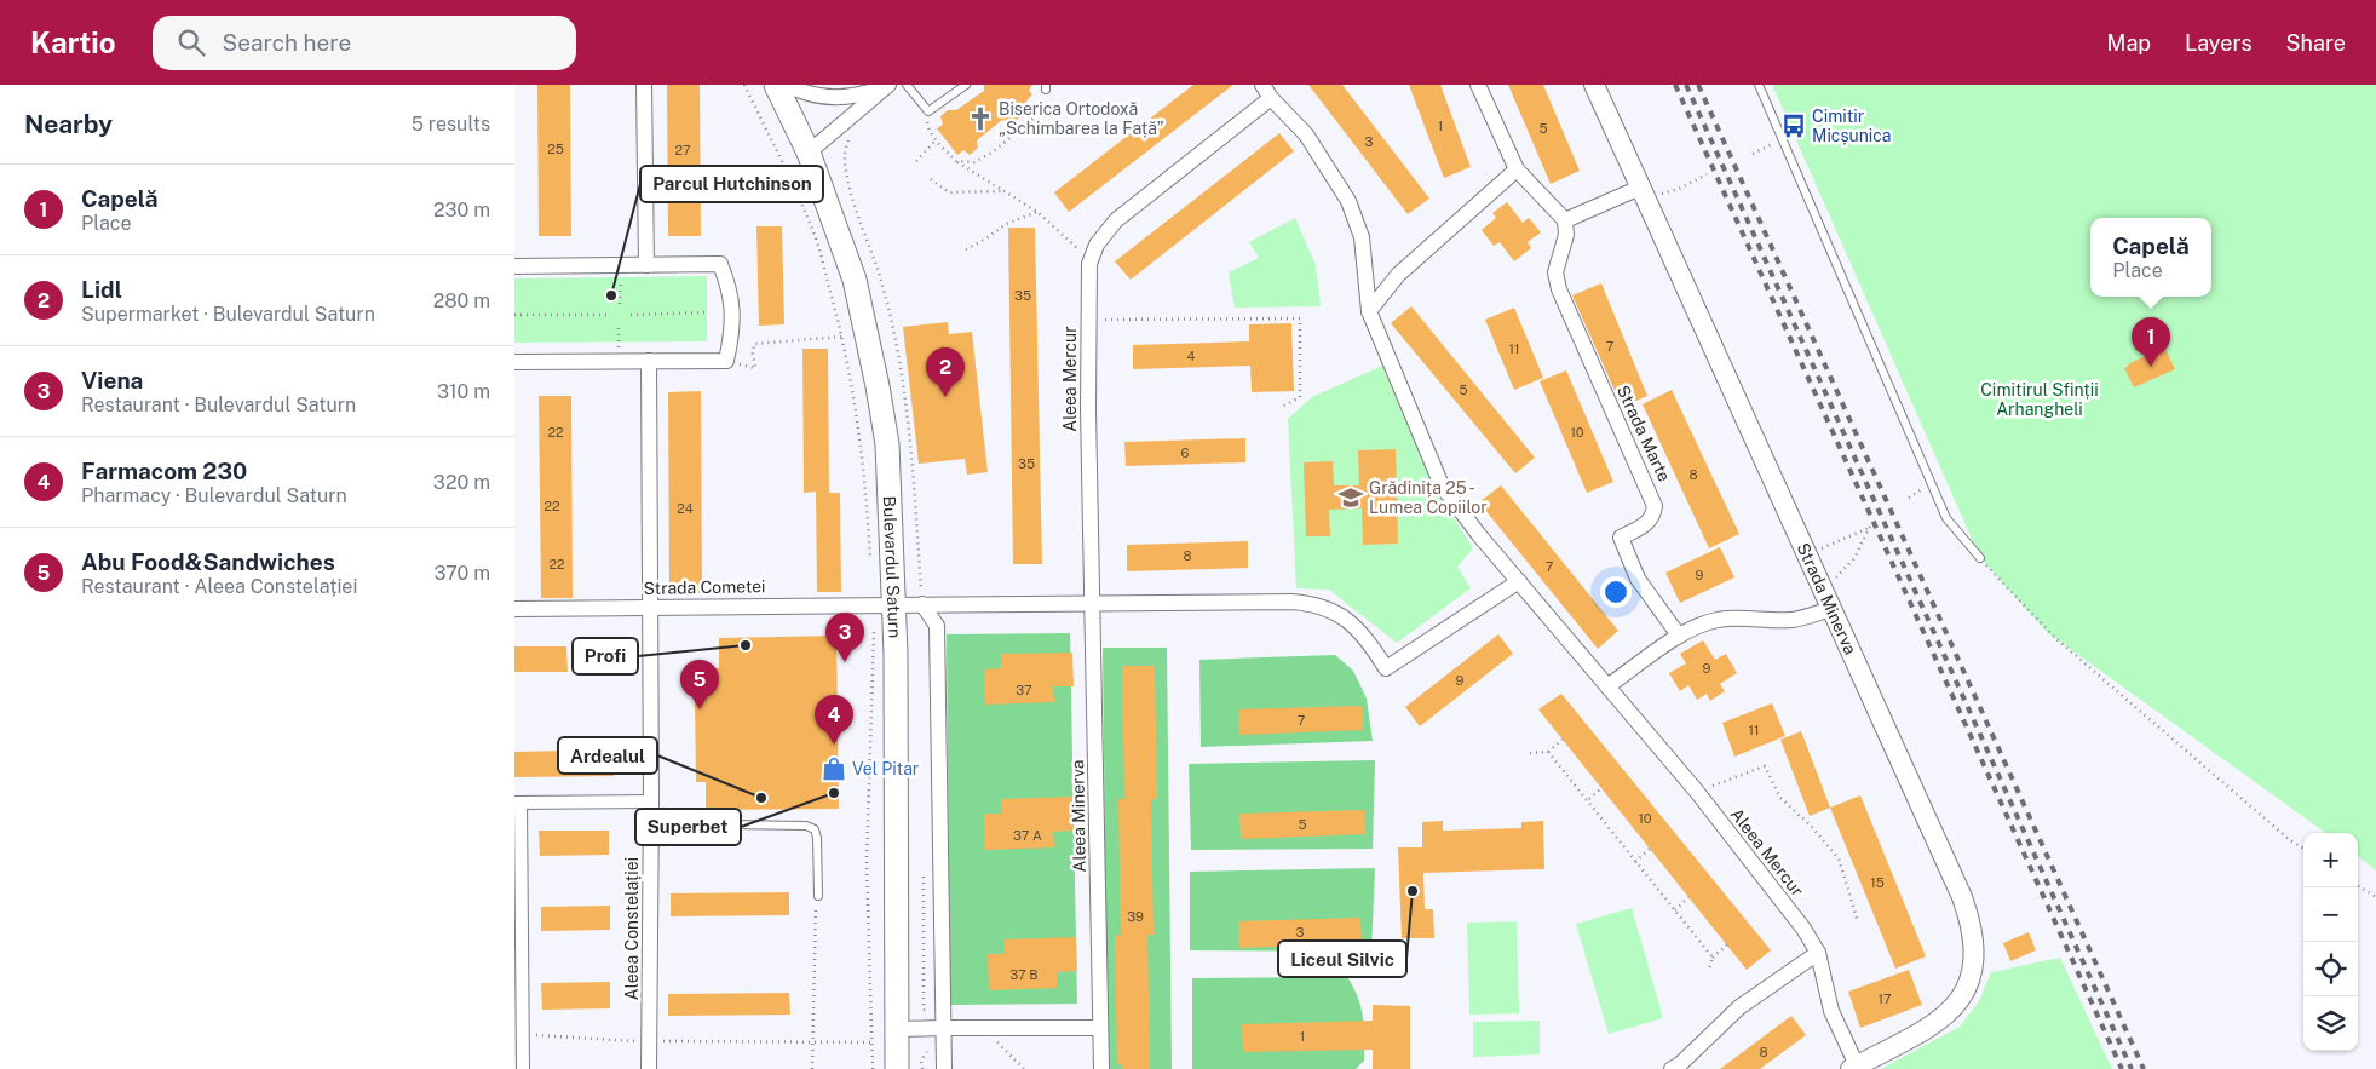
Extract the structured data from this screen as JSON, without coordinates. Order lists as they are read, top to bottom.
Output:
{
  "streets": {
    "main road": ["Bulevardul Saturn"],
    "street": [
      "Aleea Mercur",
      "Strada Marte",
      "Strada Cometei",
      "Strada Minerva",
      "Aleea Minerva",
      "Aleea Constelației"
    ]
  },
  "crossings": [
    ["Aleea Mercur", "Strada Cometei"],
    ["Aleea Mercur", "Strada Minerva"],
    ["Aleea Mercur", "Aleea Minerva"],
    ["Bulevardul Saturn", "Strada Cometei"],
    ["Strada Cometei", "Aleea Minerva"],
    ["Strada Cometei", "Aleea Constelației"]
  ],
  "parks": ["Cimitirul Sfinții Arhangheli"],
  "places": {
    "church": ["Biserica Ortodoxă „Schimbarea la Față”"],
    "bus stop": ["Cimitir Micșunica"],
    "other": [
      "Parcul Hutchinson",
      "Profi",
      "Superbet",
      "Ardealul",
      "Liceul Silvic"
    ],
    "school or university": ["Grădinița 25 - Lumea Copiilor"],
    "shop": ["Vel Pitar"]
  },
  "house_numbers": [
    "1",
    "5",
    "3",
    "25",
    "27",
    "35",
    "7",
    "11",
    "4",
    "5",
    "22",
    "10",
    "6",
    "35",
    "8",
    "22",
    "24",
    "8",
    "22",
    "7",
    "9",
    "9",
    "9",
    "37",
    "7",
    "11",
    "10",
    "5",
    "37 A",
    "15",
    "39",
    "3",
    "37 B",
    "17",
    "1",
    "8"
  ],
  "page": {
    "header": "Kartio",
    "search": "Search here",
    "nav": ["Map", "Layers", "Share"],
    "heading": ["Nearby", "5 results"],
    "list": [
      {
        "mark": "1",
        "name": "Capelă",
        "note": "Place",
        "value": "230 m"
      },
      {
        "mark": "2",
        "name": "Lidl",
        "note": "Supermarket · Bulevardul Saturn",
        "value": "280 m"
      },
      {
        "mark": "3",
        "name": "Viena",
        "note": "Restaurant · Bulevardul Saturn",
        "value": "310 m"
      },
      {
        "mark": "4",
        "name": "Farmacom 230",
        "note": "Pharmacy · Bulevardul Saturn",
        "value": "320 m"
      },
      {
        "mark": "5",
        "name": "Abu Food&Sandwiches",
        "note": "Restaurant · Aleea Constelației",
        "value": "370 m"
      }
    ],
    "popup": ["Capelă", "Place"],
    "pins": [
      "1",
      "2",
      "3",
      "5",
      "4"
    ],
    "map_buttons": ["+", "−"]
  }
}
